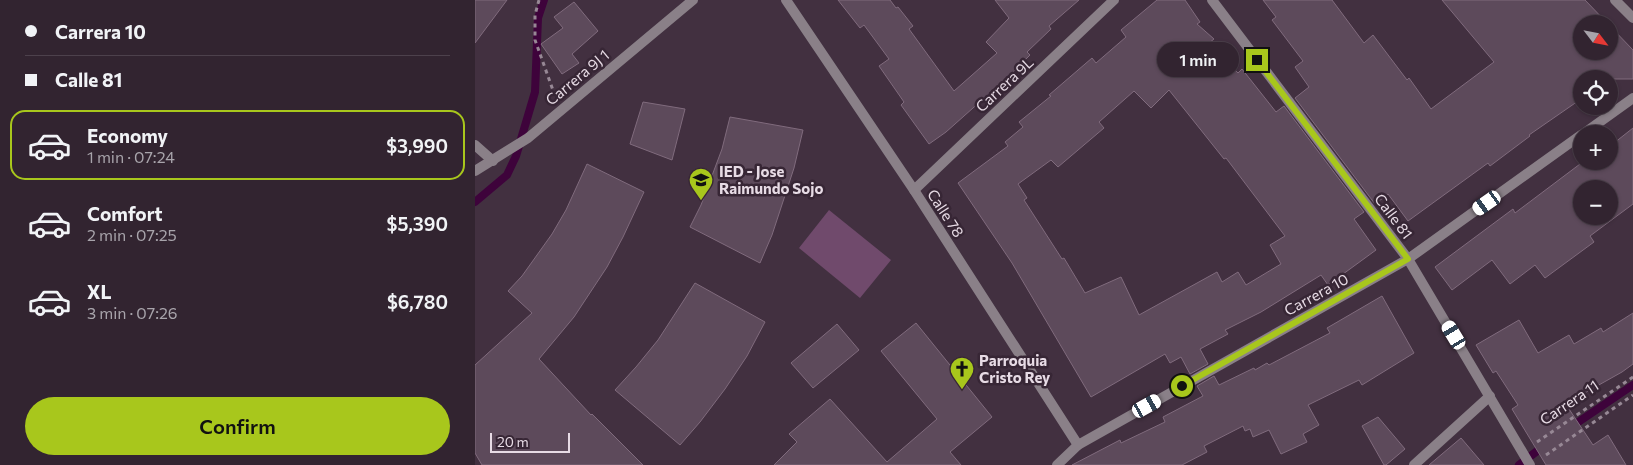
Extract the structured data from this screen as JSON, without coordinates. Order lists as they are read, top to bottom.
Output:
{
  "streets": {
    "street": [
      "Carrera 9J 1",
      "Carrera 9L",
      "Calle 78",
      "Calle 81",
      "Carrera 10"
    ],
    "path": ["Carrera 11"]
  },
  "crossings": [
    ["Carrera 9L", "Calle 78"],
    ["Calle 78", "Carrera 10"],
    ["Calle 81", "Carrera 10"],
    ["Calle 81", "Carrera 11"]
  ],
  "places": {
    "school or university": ["IED - Jose Raimundo Sojo"],
    "church": ["Parroquia Cristo Rey"]
  },
  "scale_bar": "20 m",
  "north": "bottom right",
  "page": {
    "banner": ["Carrera 10", "Calle 81"],
    "map_buttons": ["+", "−"],
    "bubble": "1 min",
    "list": [
      {
        "name": "Economy",
        "note": "1 min · 07:24",
        "value": "$3,990"
      },
      {
        "name": "Comfort",
        "note": "2 min · 07:25",
        "value": "$5,390"
      },
      {
        "name": "XL",
        "note": "3 min · 07:26",
        "value": "$6,780"
      }
    ],
    "buttons": "Confirm",
    "scale": "20 m"
  }
}
